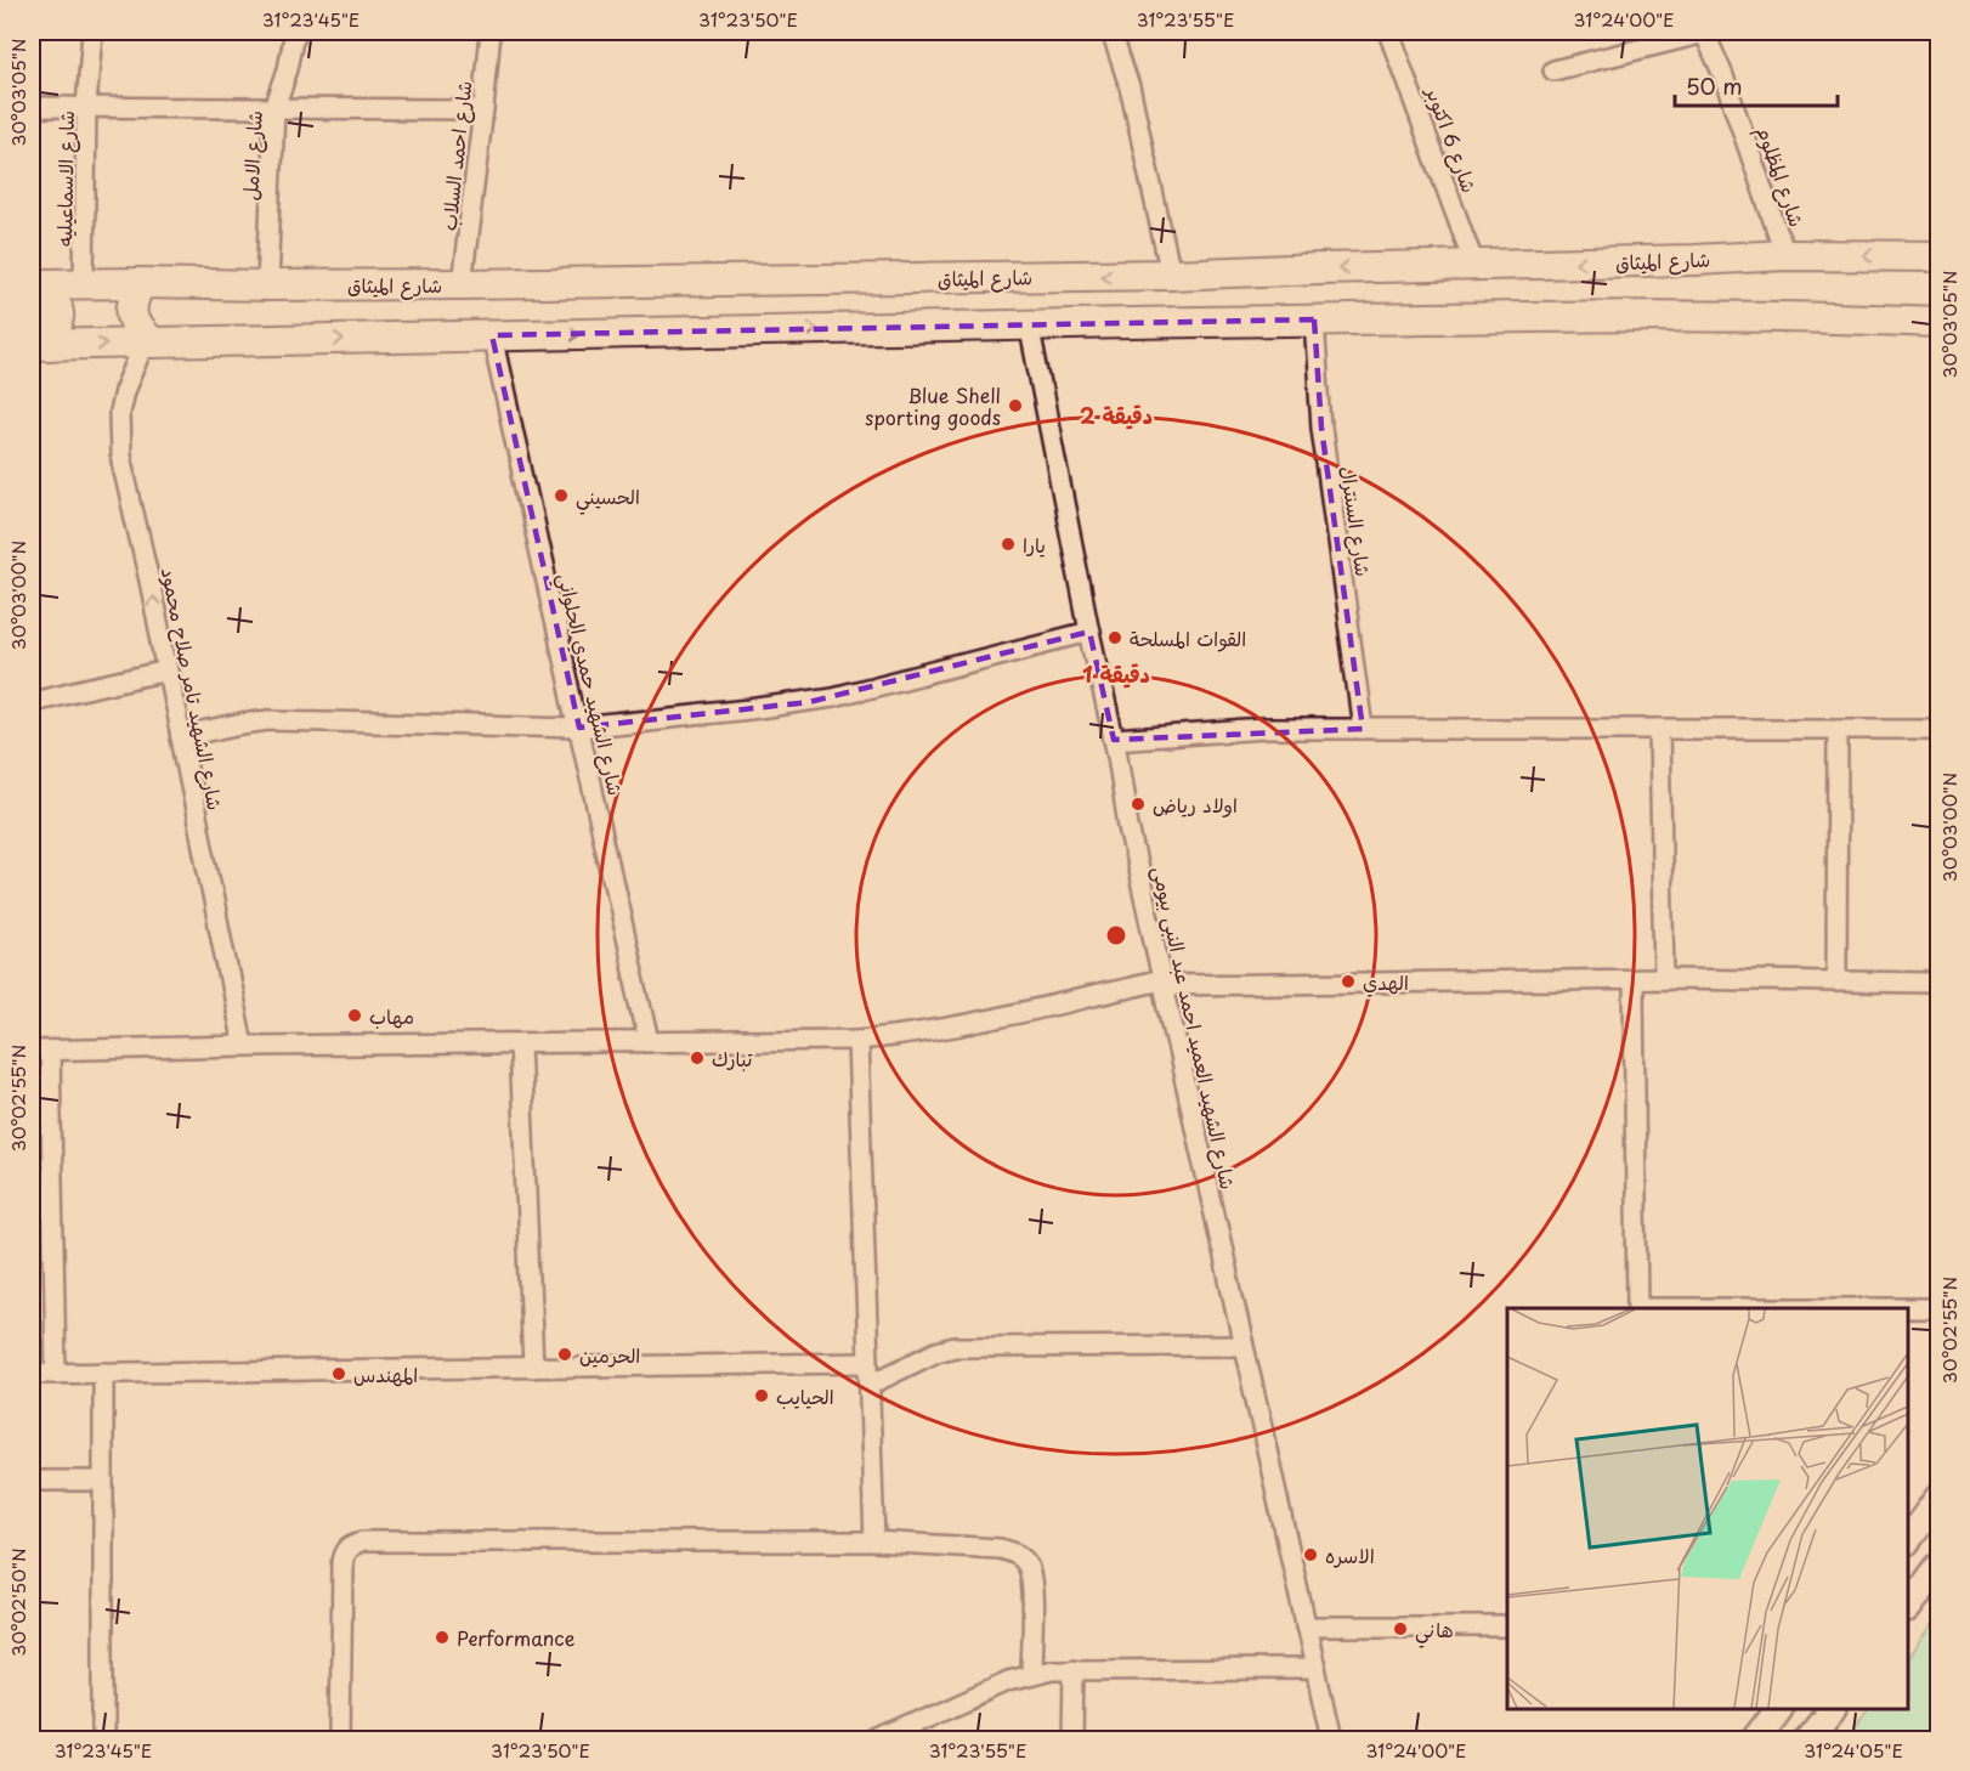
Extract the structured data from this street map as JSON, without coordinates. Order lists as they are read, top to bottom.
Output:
{
  "streets": {
    "main road": ["شارع الميثاق"],
    "street": [
      "شارع 6 اكتوبر",
      "شارع الامل",
      "شارع احمد السلاب",
      "شارع المظلوم",
      "شارع الاسماعيليه",
      "شارع السنترال",
      "شارع الشهيد حمدي الحلواني",
      "شارع الشهيد تامر صلاح محمود",
      "شارع الشهيد العميد احمد عبد النبى بيومى"
    ]
  },
  "crossings": [
    ["شارع 6 اكتوبر", "شارع الميثاق"],
    ["شارع الامل", "شارع الميثاق"],
    ["شارع احمد السلاب", "شارع الميثاق"],
    ["شارع المظلوم", "شارع الميثاق"],
    ["شارع الاسماعيليه", "شارع الميثاق"]
  ],
  "one_way": ["شارع الشهيد تامر صلاح محمود"],
  "places": [
    "Blue Shell sporting goods",
    "الحسيني",
    "يارا",
    "القوات المسلحة",
    "اولاد رياض",
    "الهدي",
    "مهاب",
    "تبارك",
    "الحرمين",
    "المهندس",
    "الحيايب",
    "الاسره",
    "هاني",
    "Performance"
  ],
  "scale_bar": "50 m",
  "coordinates": [
    "31°23'45\"E",
    "31°23'50\"E",
    "31°23'55\"E",
    "31°24'00\"E",
    "30°03'05\"N",
    "30°03'00\"N",
    "30°02'55\"N",
    "30°02'50\"N",
    "31°24'05\"E"
  ],
  "rings": ["2 دقيقة", "1 دقيقة"]
}
